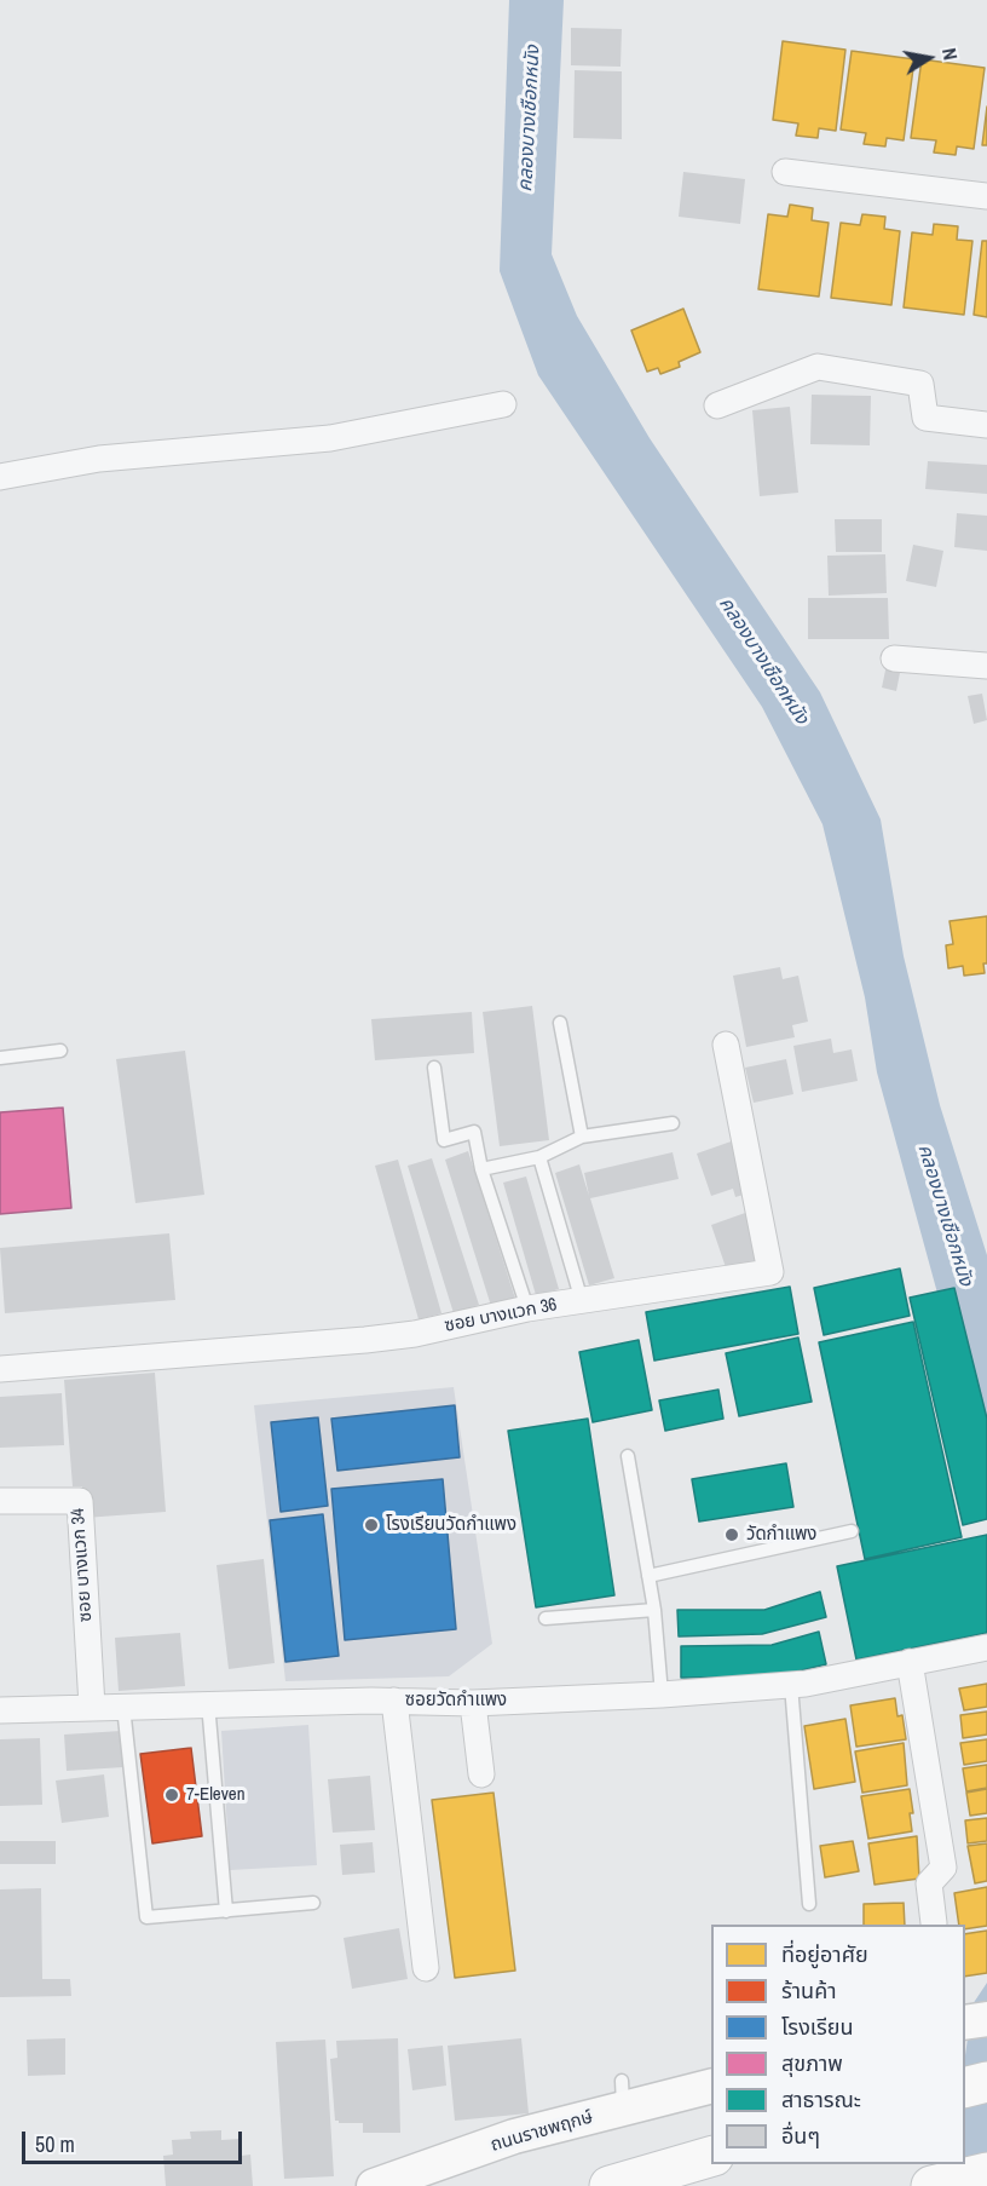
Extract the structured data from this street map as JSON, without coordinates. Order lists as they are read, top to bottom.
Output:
{
  "streets": {
    "main road": ["ถนนราชพฤกษ์"],
    "street": ["ซอย บางแวก 36", "ซอย บางแวก 34", "ซอยวัดกำแพง"]
  },
  "crossings": [
    ["ซอย บางแวก 34", "ซอยวัดกำแพง"]
  ],
  "water": ["คลองบางเชือกหนัง"],
  "places": ["โรงเรียนวัดกำแพง", "วัดกำแพง", "7-Eleven"],
  "legend": [
    "ที่อยู่อาศัย",
    "ร้านค้า",
    "โรงเรียน",
    "สุขภาพ",
    "สาธารณะ",
    "อื่นๆ"
  ],
  "scale_bar": "50 m",
  "north": "right"
}
